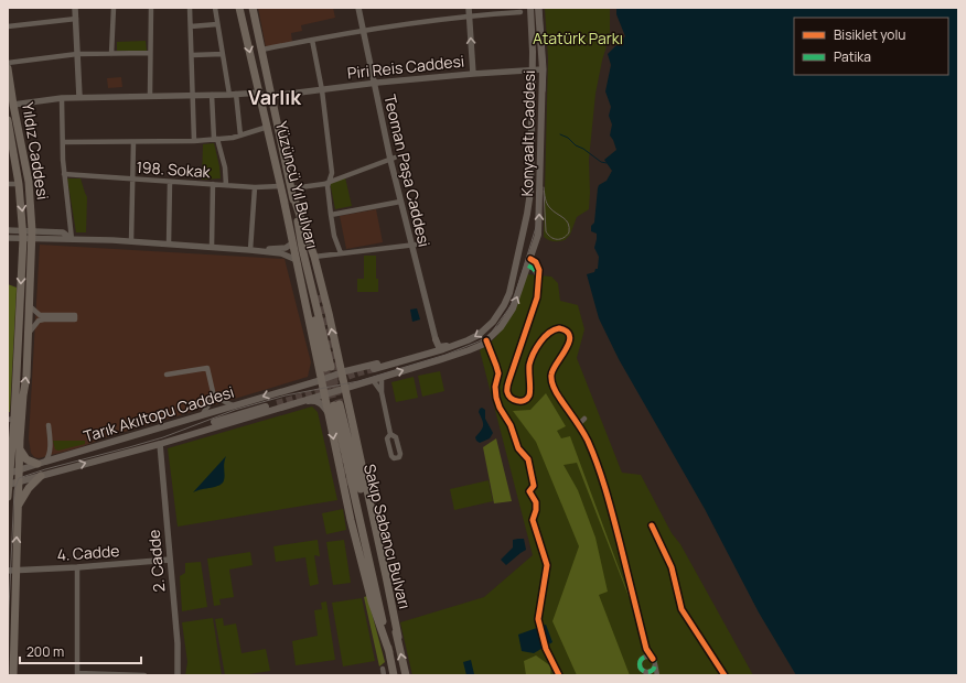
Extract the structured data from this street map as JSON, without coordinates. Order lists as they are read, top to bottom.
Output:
{
  "streets": {
    "main road": [
      "Konyaaltı Caddesi",
      "Yıldız Caddesi",
      "Yüzüncü Yıl Bulvarı",
      "Tarık Akıltopu Caddesi",
      "Sakıp Sabancı Bulvarı"
    ],
    "street": [
      "Piri Reis Caddesi",
      "198. Sokak",
      "Teoman Paşa Caddesi",
      "4. Cadde",
      "2. Cadde"
    ]
  },
  "crossings": [
    ["Piri Reis Caddesi", "Konyaaltı Caddesi"],
    ["Piri Reis Caddesi", "Teoman Paşa Caddesi"],
    ["Piri Reis Caddesi", "Yüzüncü Yıl Bulvarı"],
    ["198. Sokak", "Yüzüncü Yıl Bulvarı"],
    ["Tarık Akıltopu Caddesi", "2. Cadde"],
    ["4. Cadde", "2. Cadde"]
  ],
  "districts": ["Varlık"],
  "parks": ["Atatürk Parkı"],
  "legend": ["Bisiklet yolu", "Patika"],
  "scale_bar": "200 m"
}
